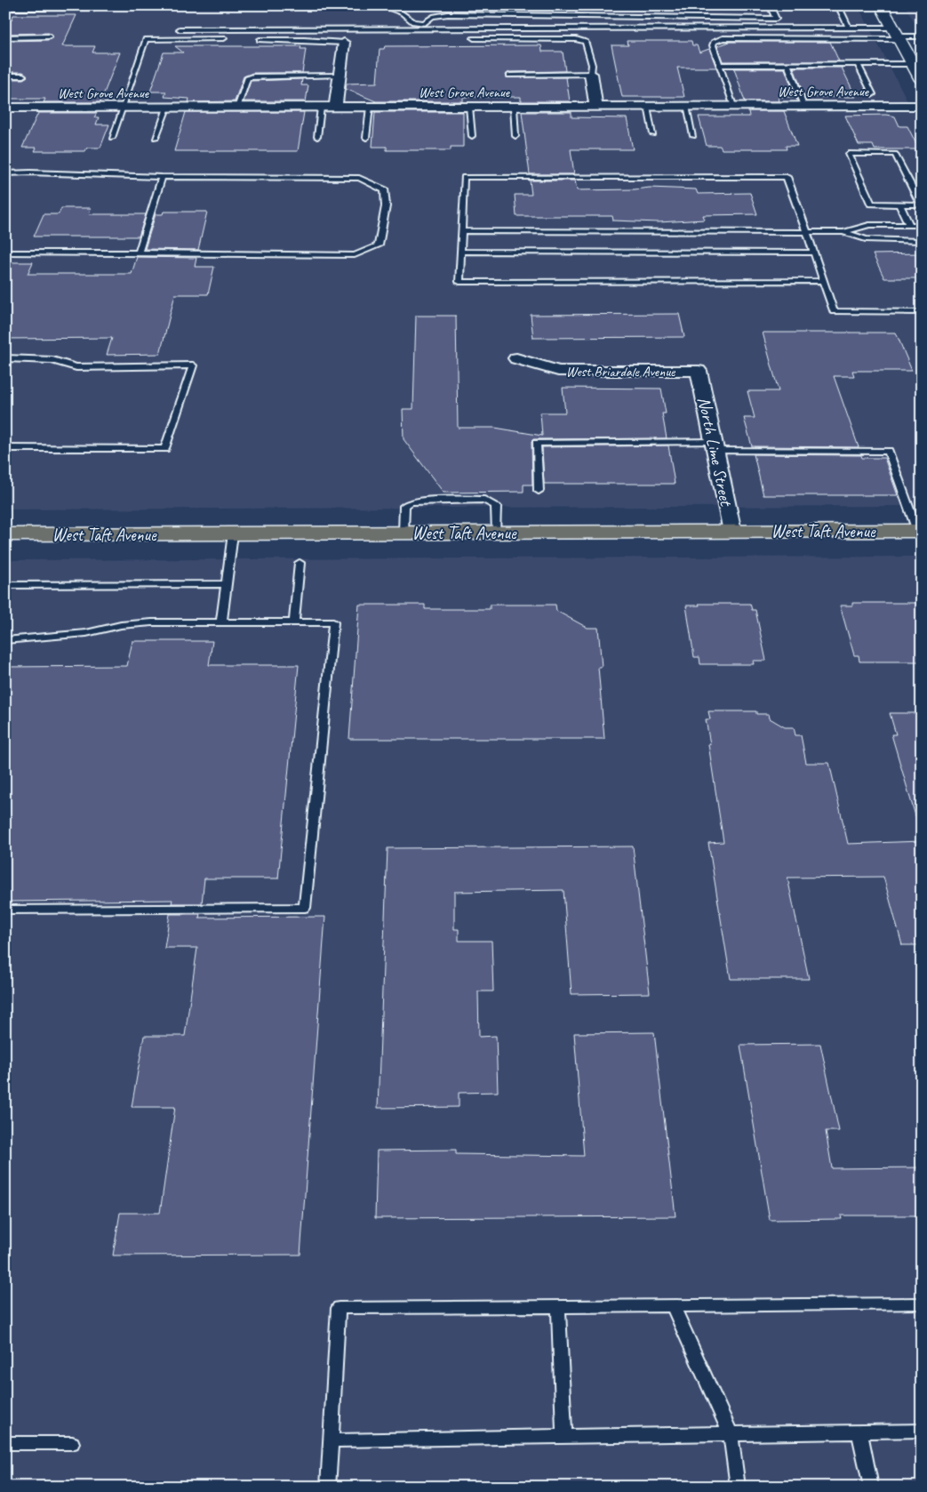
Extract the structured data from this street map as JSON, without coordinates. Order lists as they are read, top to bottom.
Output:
{
  "streets": {
    "main road": ["West Taft Avenue"],
    "street": ["West Grove Avenue", "West Briardale Avenue", "North Lime Street"]
  },
  "crossings": [
    ["West Briardale Avenue", "North Lime Street"],
    ["North Lime Street", "West Taft Avenue"]
  ]
}
